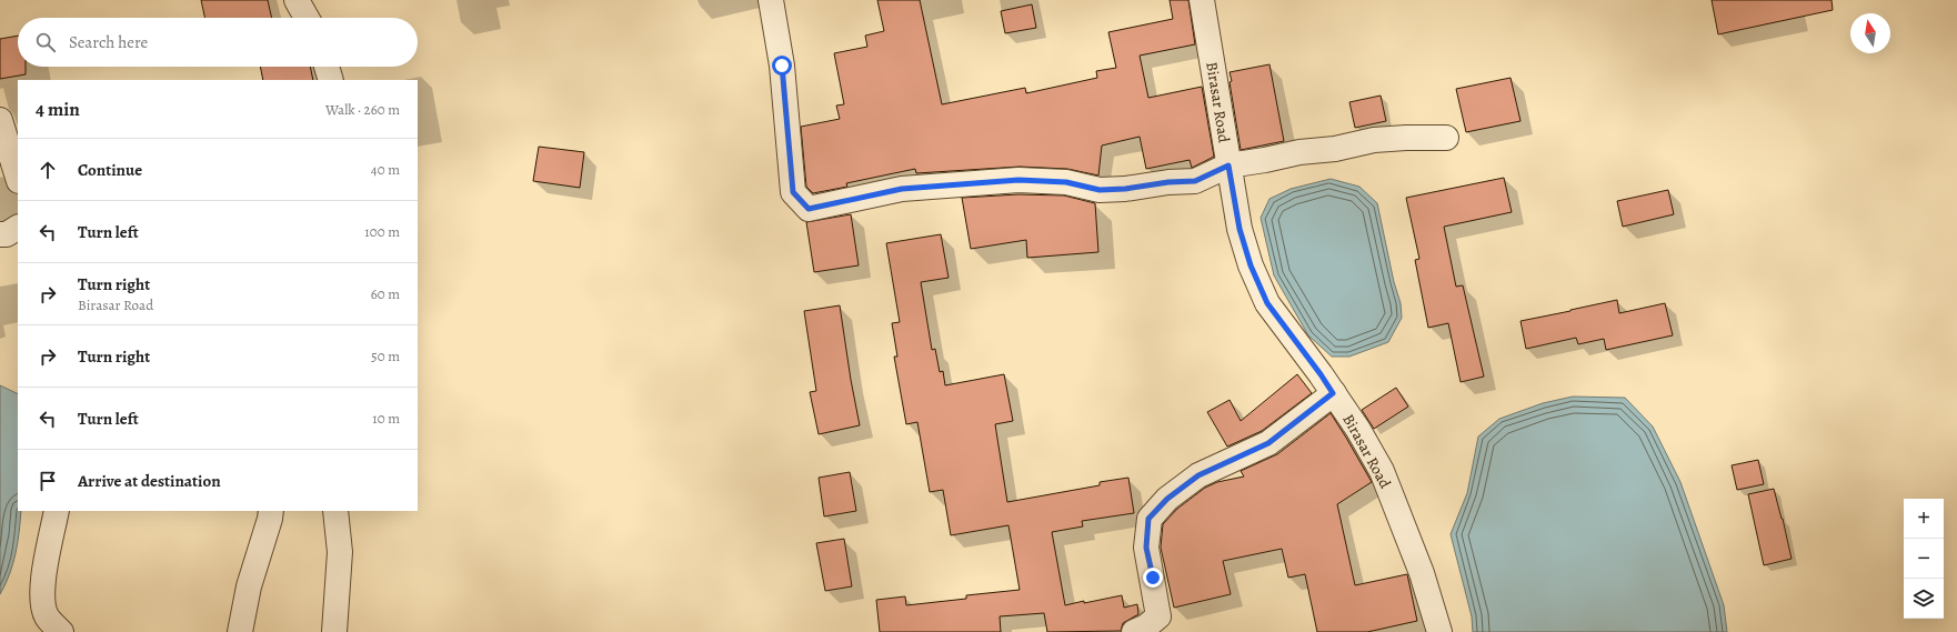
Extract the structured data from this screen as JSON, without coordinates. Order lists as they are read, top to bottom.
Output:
{
  "streets": {
    "street": ["Birasar Road"]
  },
  "north": "top",
  "page": {
    "search": "Search here",
    "heading": ["4 min", "Walk · 260 m"],
    "list": [
      ["Continue", "40 m"],
      ["Turn left", "100 m"],
      ["Turn right", "Birasar Road", "60 m"],
      ["Turn right", "50 m"],
      ["Turn left", "10 m"],
      "Arrive at destination"
    ],
    "map_buttons": ["+", "−"]
  }
}
